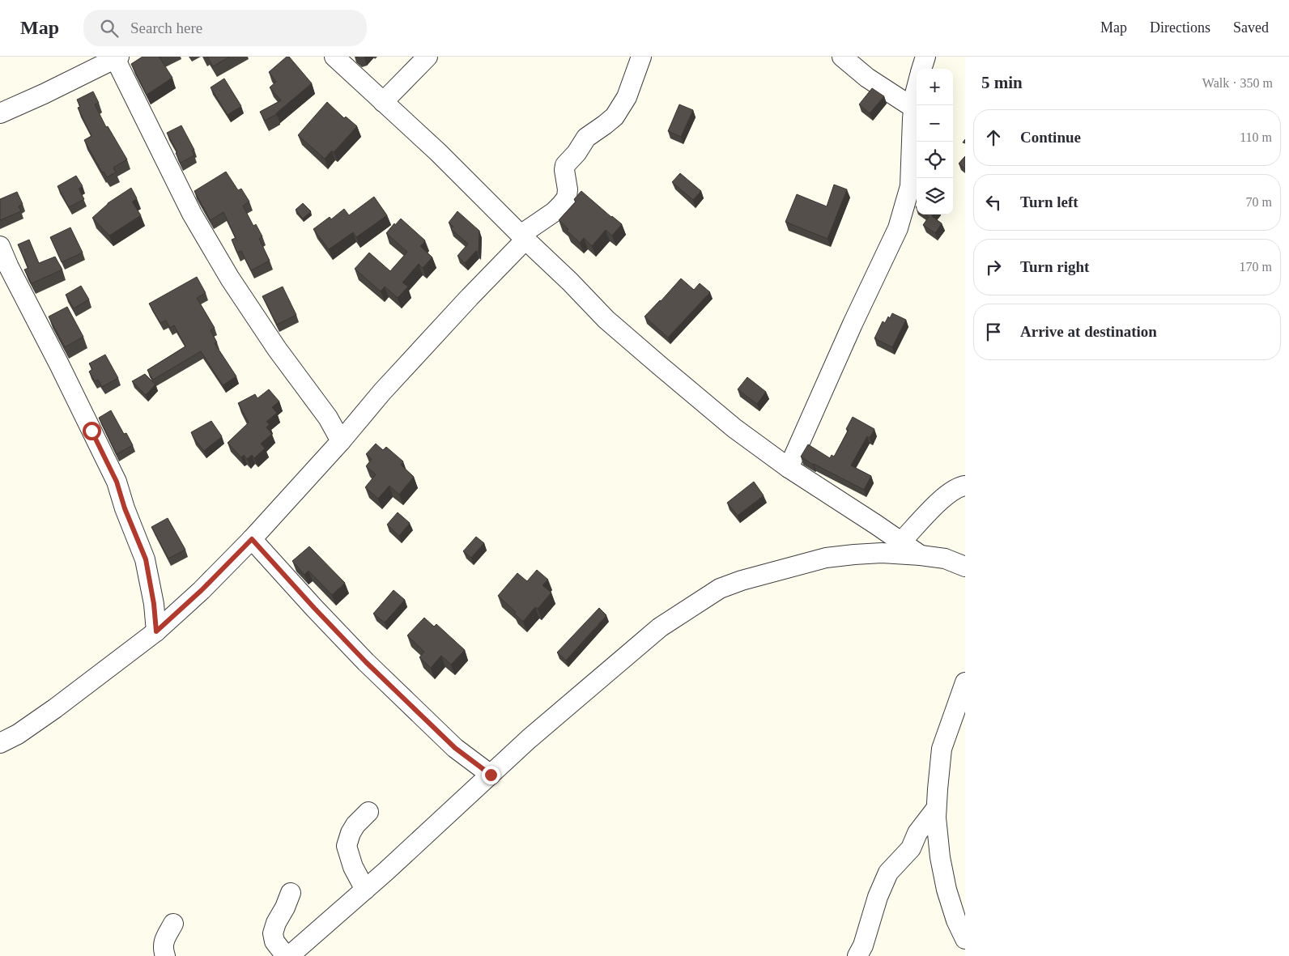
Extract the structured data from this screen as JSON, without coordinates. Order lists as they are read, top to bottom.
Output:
{
  "page": {
    "header": "Map",
    "search": "Search here",
    "nav": ["Map", "Directions", "Saved"],
    "heading": ["5 min", "Walk · 350 m"],
    "map_buttons": ["+", "−"],
    "list": [
      ["Continue", "110 m"],
      ["Turn left", "70 m"],
      ["Turn right", "170 m"],
      "Arrive at destination"
    ]
  }
}
